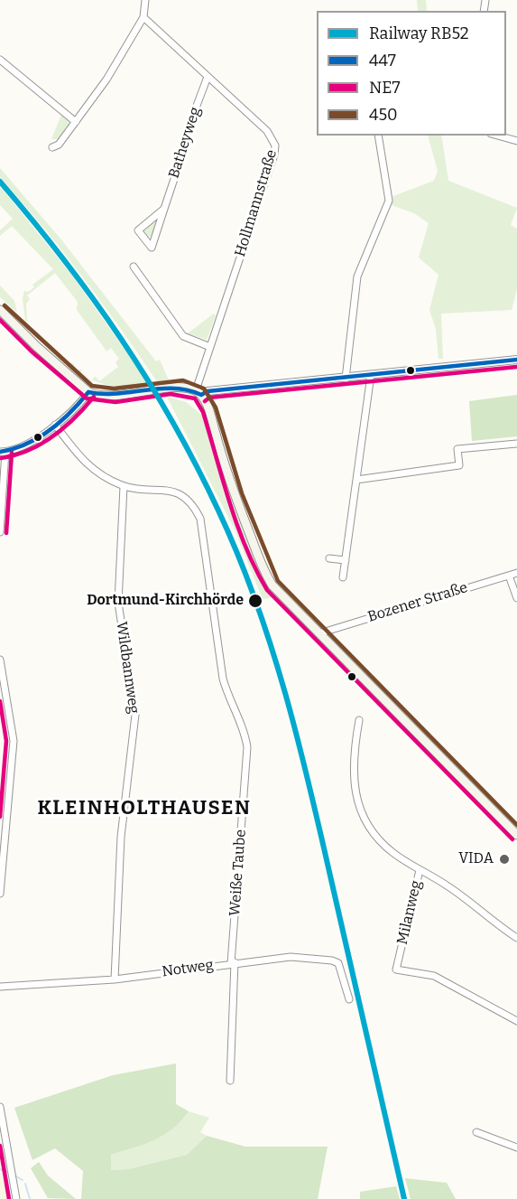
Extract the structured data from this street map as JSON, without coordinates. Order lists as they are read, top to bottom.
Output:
{
  "streets": {
    "street": [
      "Batheyweg",
      "Hollmannstraße",
      "Bozener Straße",
      "Wildbannweg",
      "Weiße Taube",
      "Milanweg",
      "Notweg"
    ]
  },
  "crossings": [
    ["Batheyweg", "Hollmannstraße"],
    ["Wildbannweg", "Weiße Taube"],
    ["Wildbannweg", "Notweg"],
    ["Weiße Taube", "Notweg"]
  ],
  "districts": ["KLEINHOLTHAUSEN"],
  "places": ["Dortmund-Kirchhörde", "VIDA"],
  "lines": [
    "rail line RB52",
    "transit line 450",
    "transit line NE7",
    "transit line 447"
  ],
  "legend": [
    "Railway RB52",
    "447",
    "NE7",
    "450"
  ]
}
